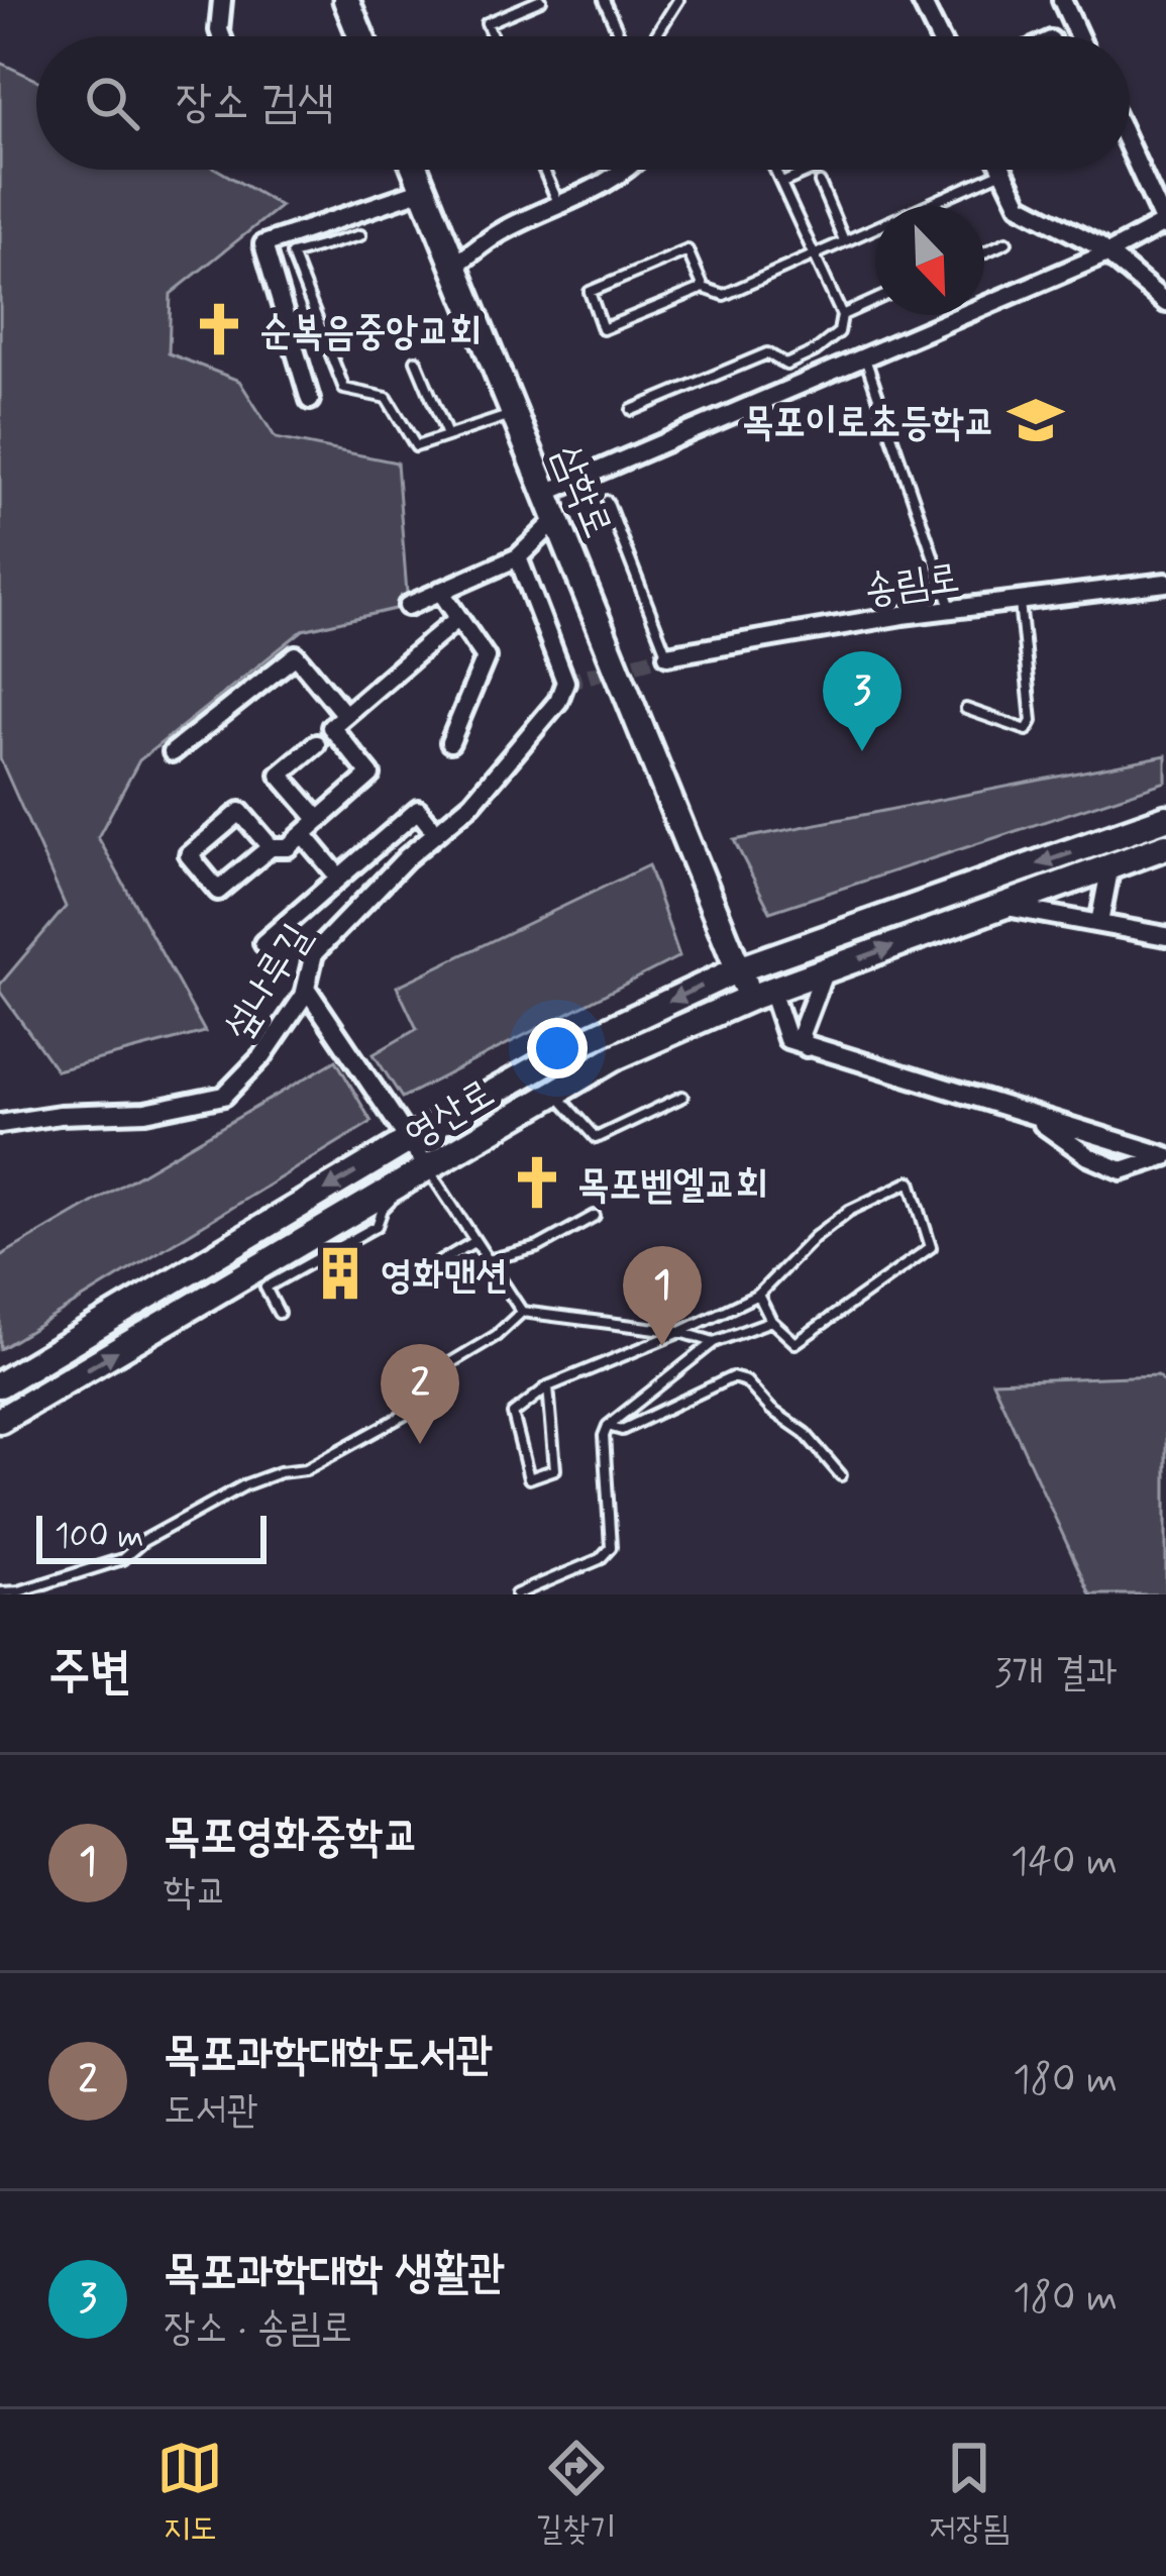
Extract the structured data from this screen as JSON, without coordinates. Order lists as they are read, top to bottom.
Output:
{
  "streets": {
    "street": [
      "삼학로",
      "송림로",
      "섶나루길",
      "영산로"
    ]
  },
  "crossings": [
    ["삼학로", "영산로"]
  ],
  "places": {
    "church": ["순복음중앙교회", "목포벧엘교회"],
    "school or university": ["목포이로초등학교"],
    "building": ["영화맨션"]
  },
  "scale_bar": "100 m",
  "north": "bottom right",
  "page": {
    "search": "장소 검색",
    "pins": ["3", "1", "2"],
    "scale": "100 m",
    "heading": ["주변", "3개 결과"],
    "list": [
      {
        "mark": "1",
        "name": "목포영화중학교",
        "note": "학교",
        "value": "140 m"
      },
      {
        "mark": "2",
        "name": "목포과학대학도서관",
        "note": "도서관",
        "value": "180 m"
      },
      {
        "mark": "3",
        "name": "목포과학대학 생활관",
        "note": "장소 · 송림로",
        "value": "180 m"
      }
    ],
    "nav": ["지도", "길찾기", "저장됨"]
  }
}
